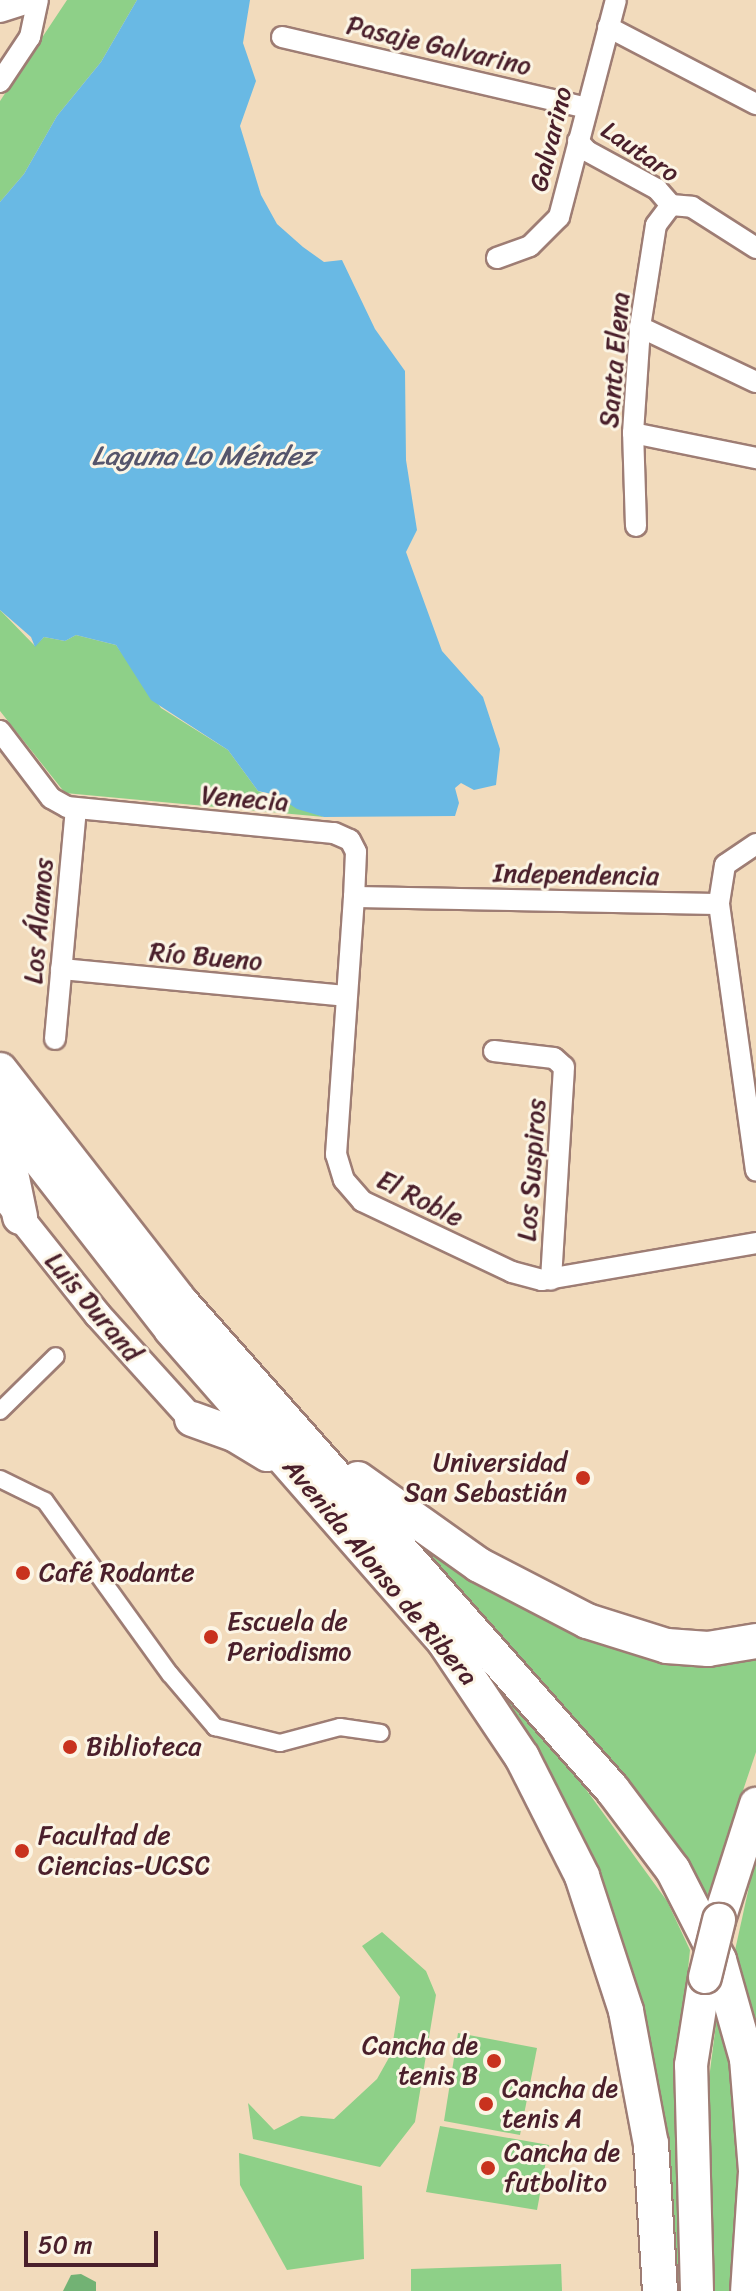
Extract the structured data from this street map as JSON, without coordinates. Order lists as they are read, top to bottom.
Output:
{
  "streets": {
    "highway": ["Avenida Alonso de Ribera"],
    "street": [
      "Pasaje Galvarino",
      "Galvarino",
      "Lautaro",
      "Santa Elena",
      "Venecia",
      "Independencia",
      "Los Álamos",
      "Río Bueno",
      "Los Suspiros",
      "El Roble",
      "Luis Durand"
    ]
  },
  "crossings": [
    ["Pasaje Galvarino", "Galvarino"],
    ["Galvarino", "Lautaro"],
    ["Lautaro", "Santa Elena"],
    ["Venecia", "Independencia"],
    ["Venecia", "Los Álamos"],
    ["Venecia", "El Roble"],
    ["Independencia", "El Roble"],
    ["Los Álamos", "Río Bueno"],
    ["Río Bueno", "El Roble"],
    ["Los Suspiros", "El Roble"]
  ],
  "water": ["Laguna Lo Méndez"],
  "places": [
    "Universidad San Sebastián",
    "Café Rodante",
    "Escuela de Periodismo",
    "Biblioteca",
    "Facultad de Ciencias-UCSC",
    "Cancha de tenis B",
    "Cancha de tenis A",
    "Cancha de futbolito"
  ],
  "scale_bar": "50 m"
}
